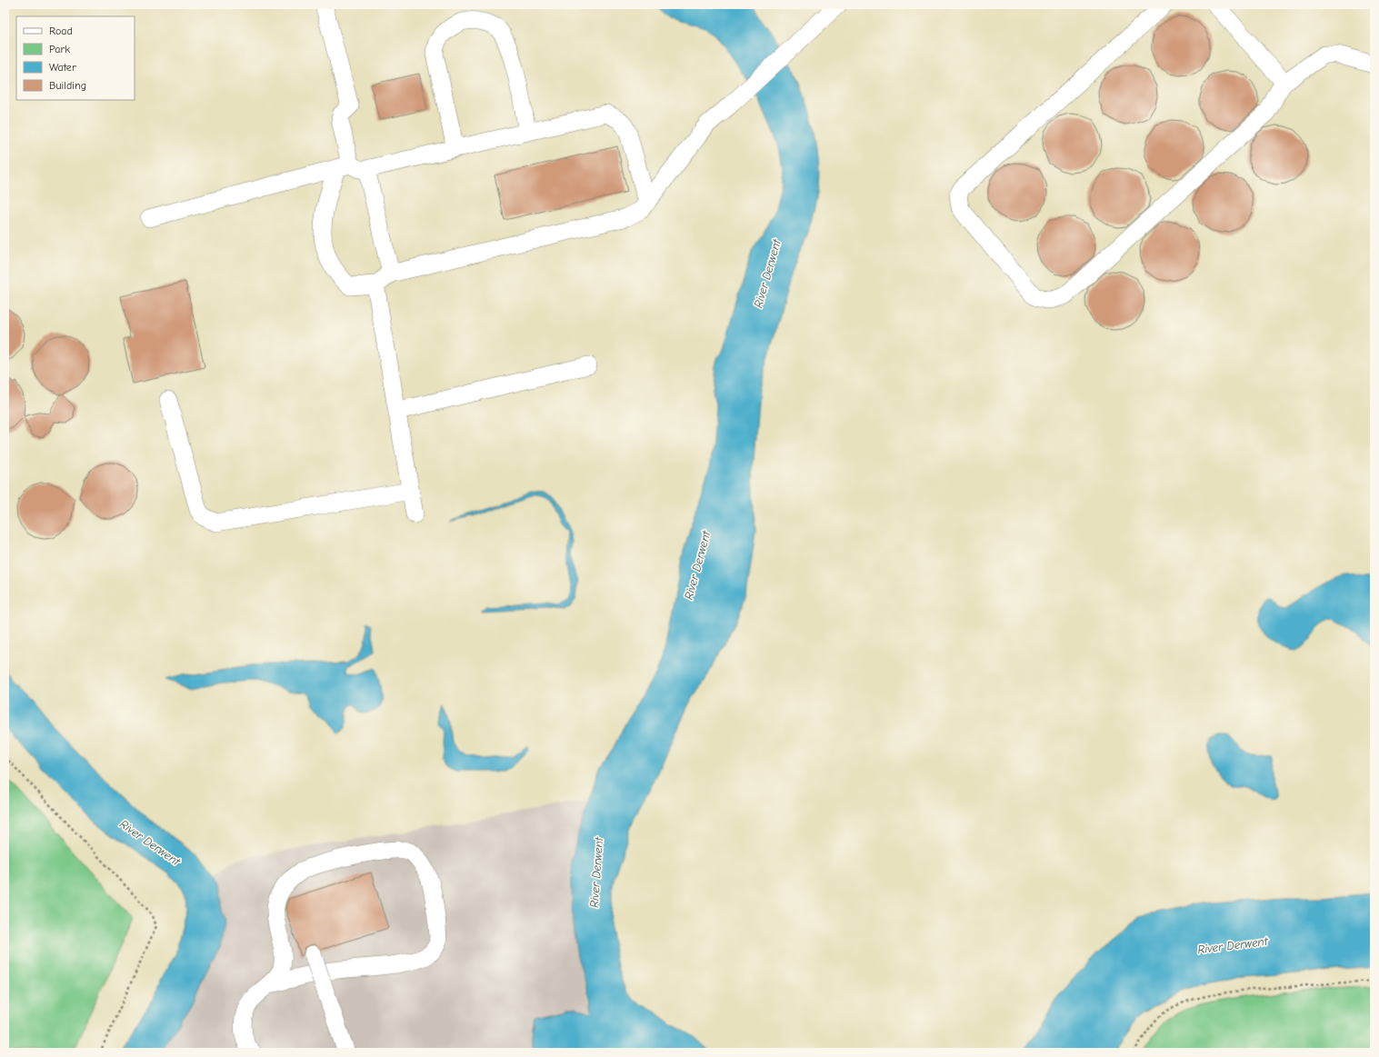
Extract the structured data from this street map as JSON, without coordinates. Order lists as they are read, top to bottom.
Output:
{
  "water": ["River Derwent"],
  "legend": [
    "Road",
    "Park",
    "Water",
    "Building"
  ]
}
